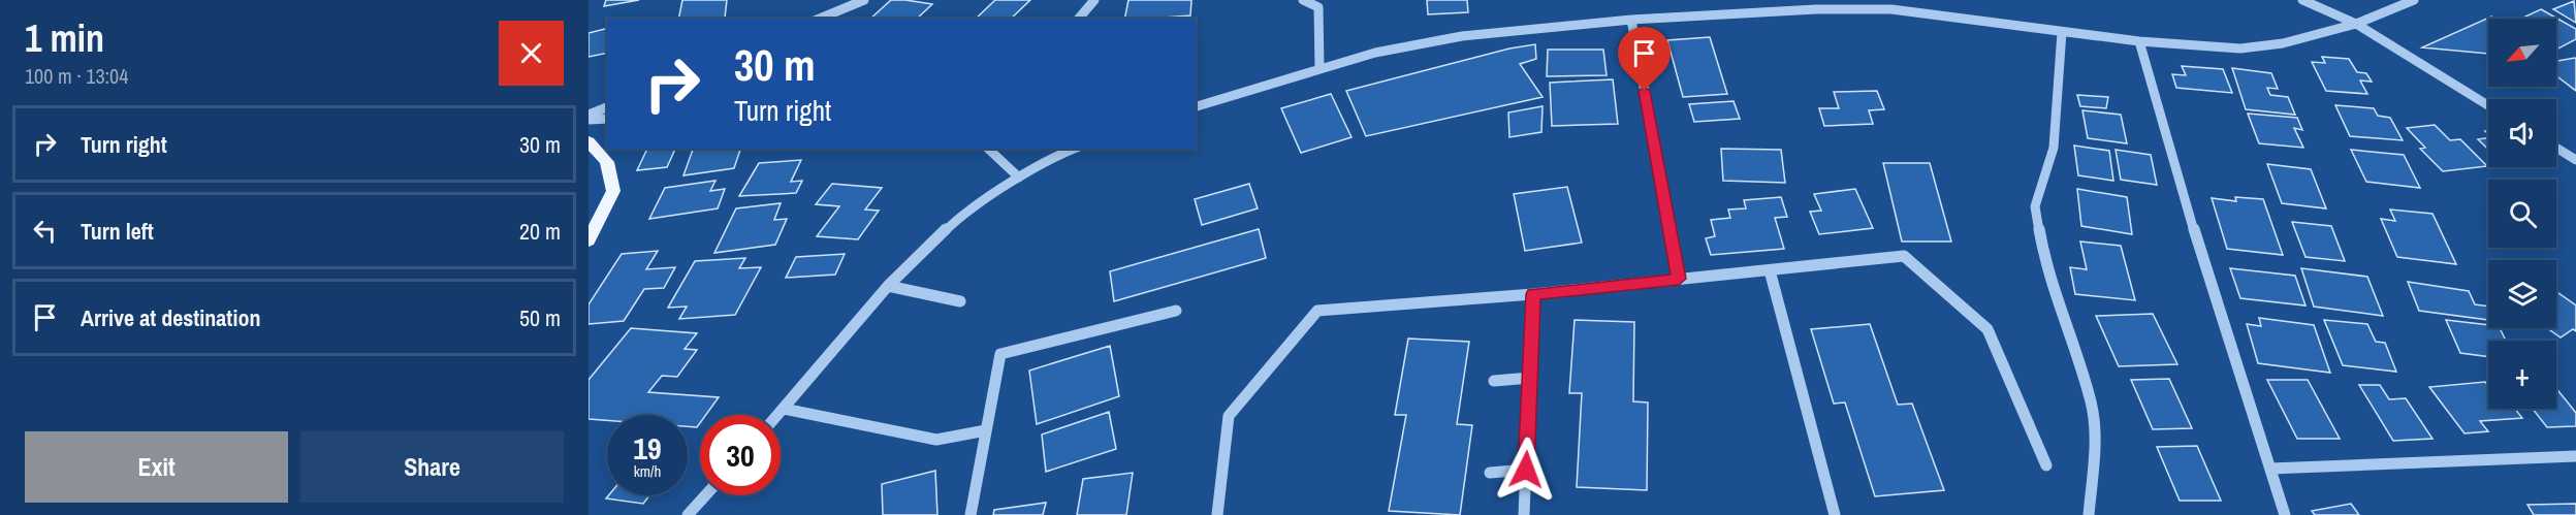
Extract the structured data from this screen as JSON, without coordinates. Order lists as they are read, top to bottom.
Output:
{
  "north": "bottom left",
  "page": {
    "heading": ["1 min", "100 m · 13:04"],
    "map_buttons": "+",
    "turn": ["30 m", "Turn right"],
    "list": [
      {
        "name": "Turn right",
        "value": "30 m"
      },
      {
        "name": "Turn left",
        "value": "20 m"
      },
      {
        "name": "Arrive at destination",
        "value": "50 m"
      }
    ],
    "speed": "19 km/h",
    "limit": "30",
    "buttons": ["Exit", "Share"]
  }
}
